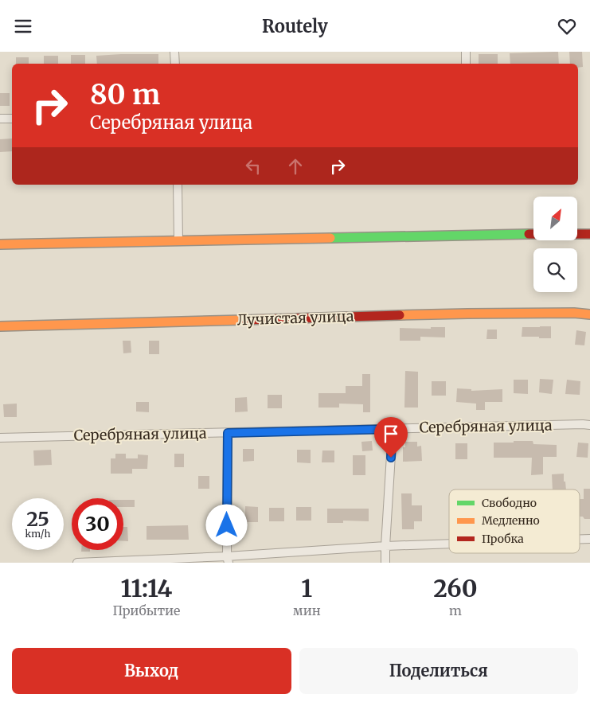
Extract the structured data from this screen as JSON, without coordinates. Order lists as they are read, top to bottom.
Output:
{
  "streets": {
    "main road": ["Лучистая улица"],
    "street": ["Серебряная улица"]
  },
  "legend": ["Свободно", "Медленно", "Пробка"],
  "north": "top right",
  "page": {
    "header": "Routely",
    "turn": ["80 m", "Серебряная улица"],
    "speed": "25 km/h",
    "limit": "30",
    "eta": [
      "11:14",
      "Прибытие",
      "1",
      "мин",
      "260",
      "m"
    ],
    "buttons": ["Выход", "Поделиться"]
  }
}
